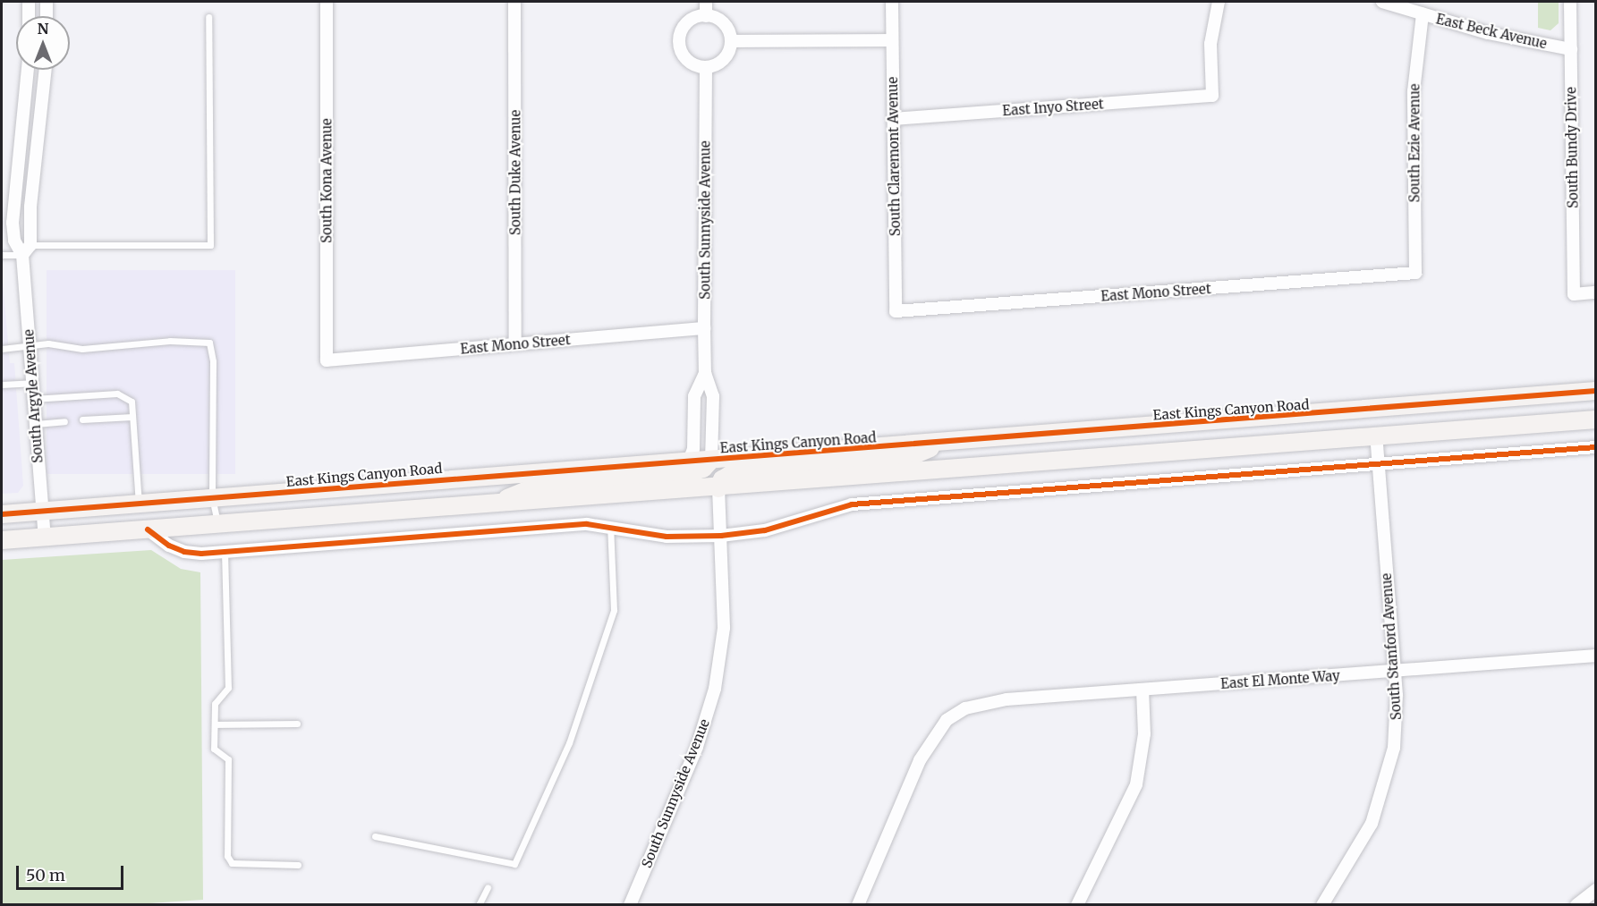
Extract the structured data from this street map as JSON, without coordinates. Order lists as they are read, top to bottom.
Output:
{
  "streets": {
    "main road": ["East Kings Canyon Road"],
    "street": [
      "East Beck Avenue",
      "East Inyo Street",
      "South Ezie Avenue",
      "South Bundy Drive",
      "South Claremont Avenue",
      "South Duke Avenue",
      "South Kona Avenue",
      "South Sunnyside Avenue",
      "East Mono Street",
      "South Argyle Avenue",
      "South Stanford Avenue",
      "East El Monte Way"
    ]
  },
  "crossings": [
    ["East Beck Avenue", "South Ezie Avenue"],
    ["East Beck Avenue", "South Bundy Drive"],
    ["East Inyo Street", "South Claremont Avenue"],
    ["South Ezie Avenue", "East Mono Street"],
    ["South Claremont Avenue", "East Mono Street"],
    ["South Duke Avenue", "East Mono Street"],
    ["South Kona Avenue", "East Mono Street"],
    ["South Sunnyside Avenue", "East Mono Street"],
    ["South Sunnyside Avenue", "East Kings Canyon Road"],
    ["South Argyle Avenue", "East Kings Canyon Road"],
    ["South Stanford Avenue", "East El Monte Way"]
  ],
  "scale_bar": "50 m",
  "north": "top"
}
